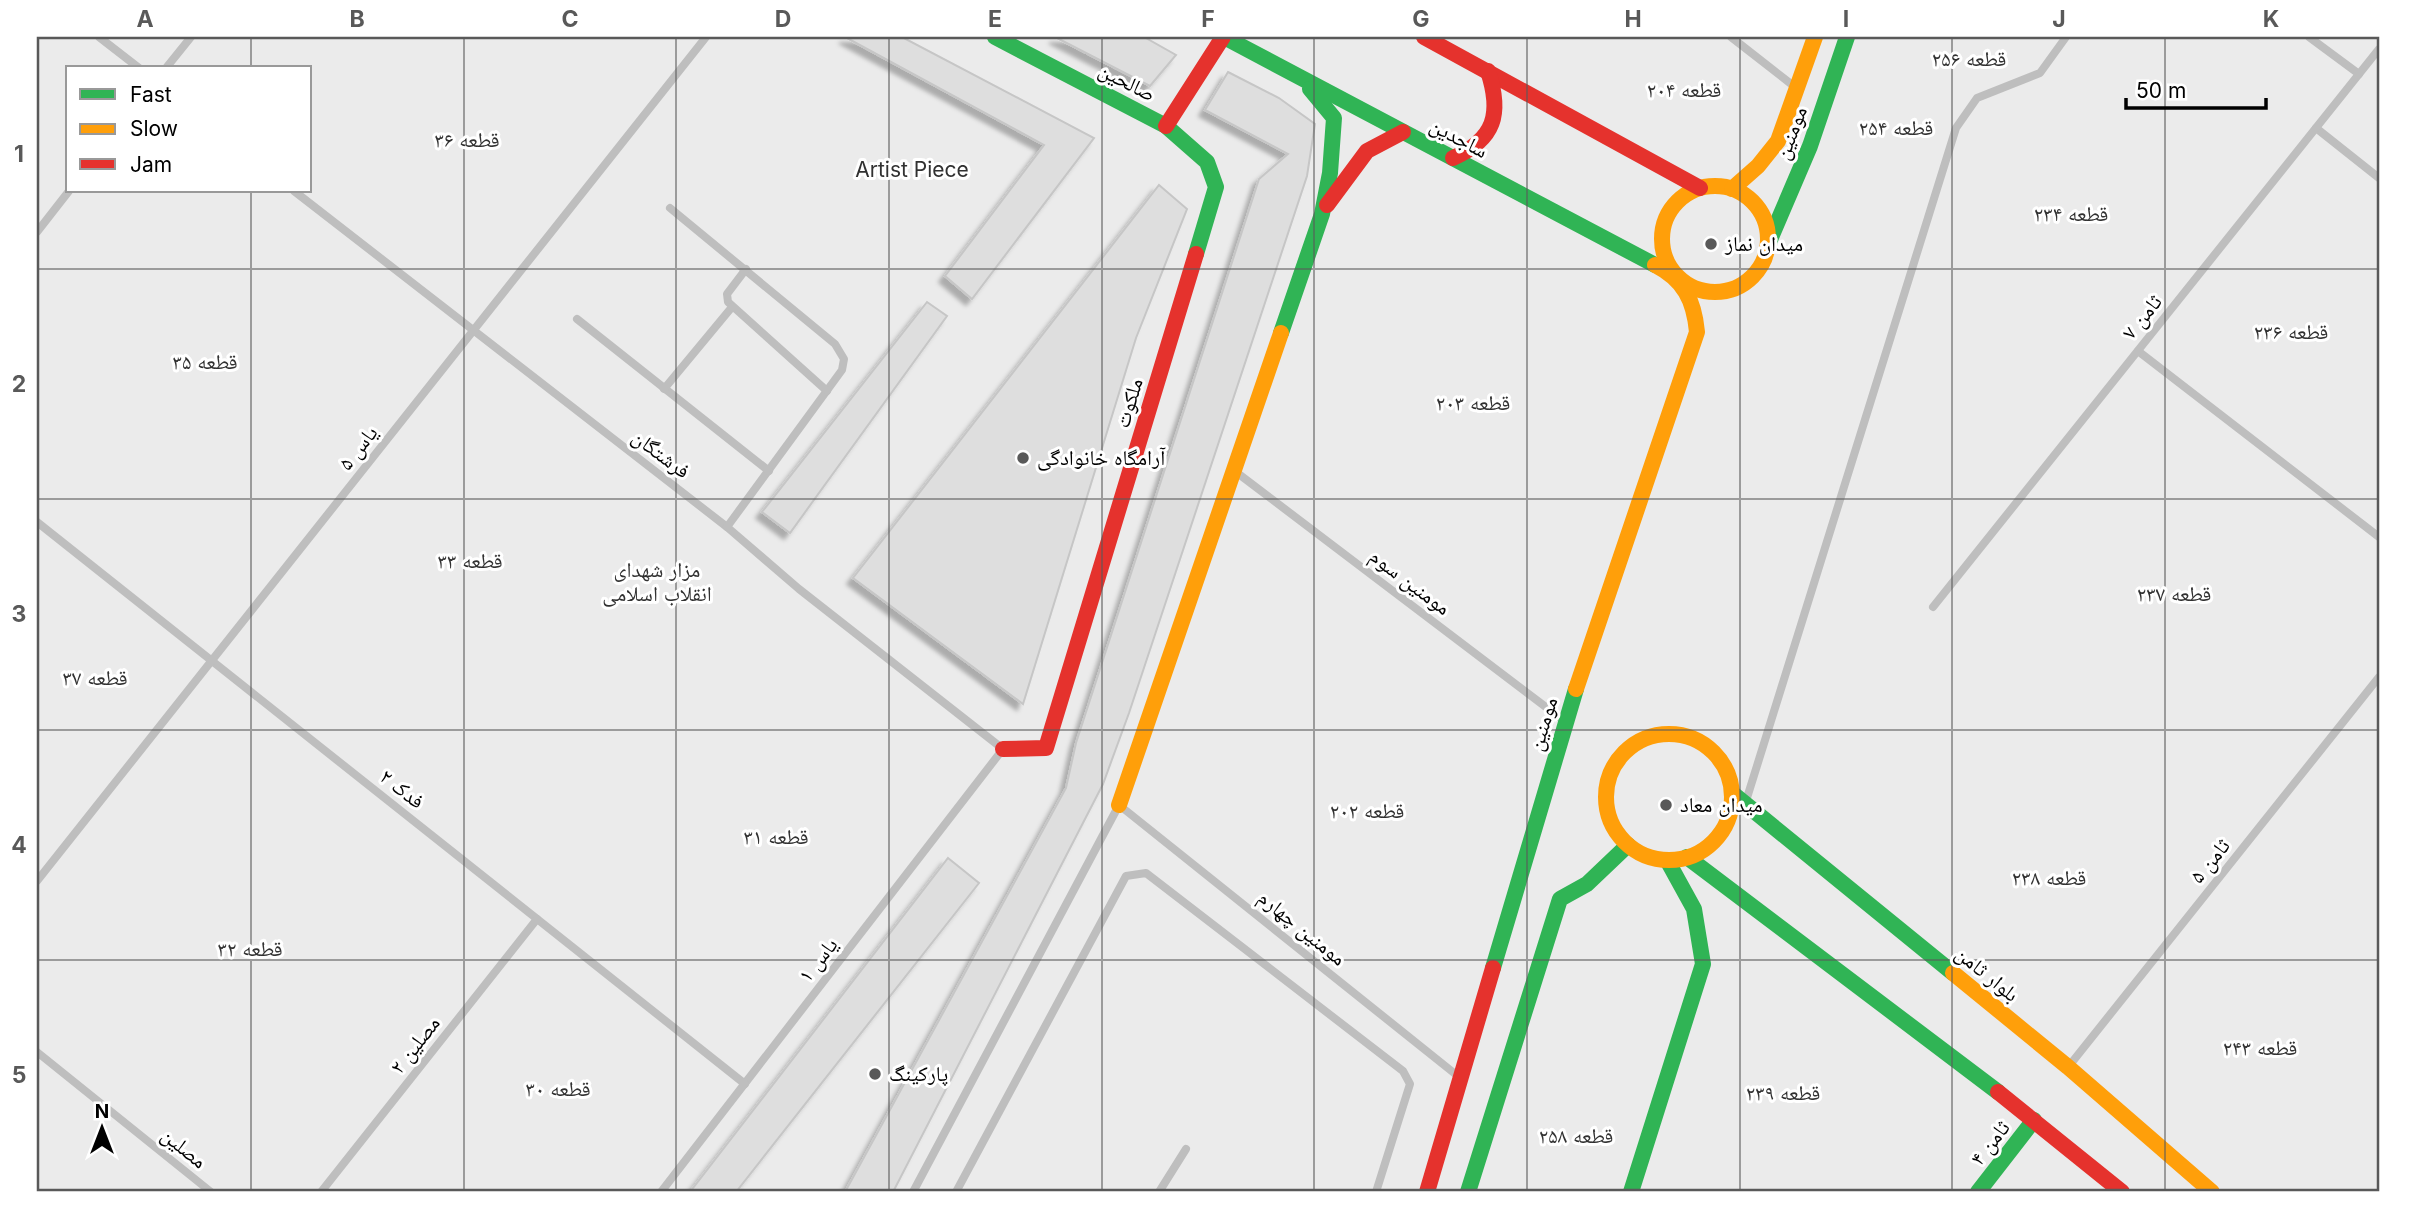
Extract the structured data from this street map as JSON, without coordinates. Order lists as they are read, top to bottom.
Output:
{
  "streets": {
    "street": [
      "صالحین",
      "مومنین",
      "ساجدین",
      "ملکوت",
      "بلوار ثامن",
      "ثامن ۴"
    ],
    "lane": [
      "ثامن ۷",
      "یاس ۵",
      "فرشتگان",
      "مومنین سوم",
      "فدک ۲",
      "ثامن ۵",
      "مومنین چهارم",
      "یاس ۱",
      "مصلین ۲",
      "مصلین"
    ]
  },
  "crossings": [
    ["صالحین", "ملکوت"],
    ["مومنین", "ساجدین"],
    ["مومنین", "مومنین سوم"],
    ["مومنین", "مومنین چهارم"],
    ["ملکوت", "فرشتگان"],
    ["ملکوت", "یاس ۱"],
    ["یاس ۵", "فرشتگان"],
    ["یاس ۵", "فدک ۲"],
    ["فرشتگان", "یاس ۱"],
    ["فدک ۲", "یاس ۱"],
    ["فدک ۲", "مصلین ۲"],
    ["ثامن ۵", "بلوار ثامن"]
  ],
  "parks": [
    "قطعه ۲۵۶",
    "قطعه ۲۰۴",
    "قطعه ۲۵۴",
    "قطعه ۳۶",
    "Artist Piece",
    "قطعه ۲۳۴",
    "قطعه ۲۳۶",
    "قطعه ۳۵",
    "قطعه ۲۰۳",
    "قطعه ۳۳",
    "مزار شهدای انقلاب اسلامی",
    "قطعه ۲۳۷",
    "قطعه ۳۷",
    "قطعه ۲۰۲",
    "قطعه ۳۱",
    "قطعه ۲۳۸",
    "قطعه ۳۲",
    "قطعه ۲۴۳",
    "قطعه ۳۰",
    "قطعه ۲۳۹",
    "قطعه ۲۵۸"
  ],
  "places": [
    "میدان نماز",
    "آرامگاه خانوادگی",
    "میدان معاد",
    "پارکینگ"
  ],
  "legend": ["Fast", "Slow", "Jam"],
  "scale_bar": "50 m",
  "north": "top",
  "grid": {
    "columns": [
      "A",
      "B",
      "C",
      "D",
      "E",
      "F",
      "G",
      "H",
      "I",
      "J",
      "K"
    ],
    "rows": [
      "1",
      "2",
      "3",
      "4",
      "5"
    ]
  }
}
